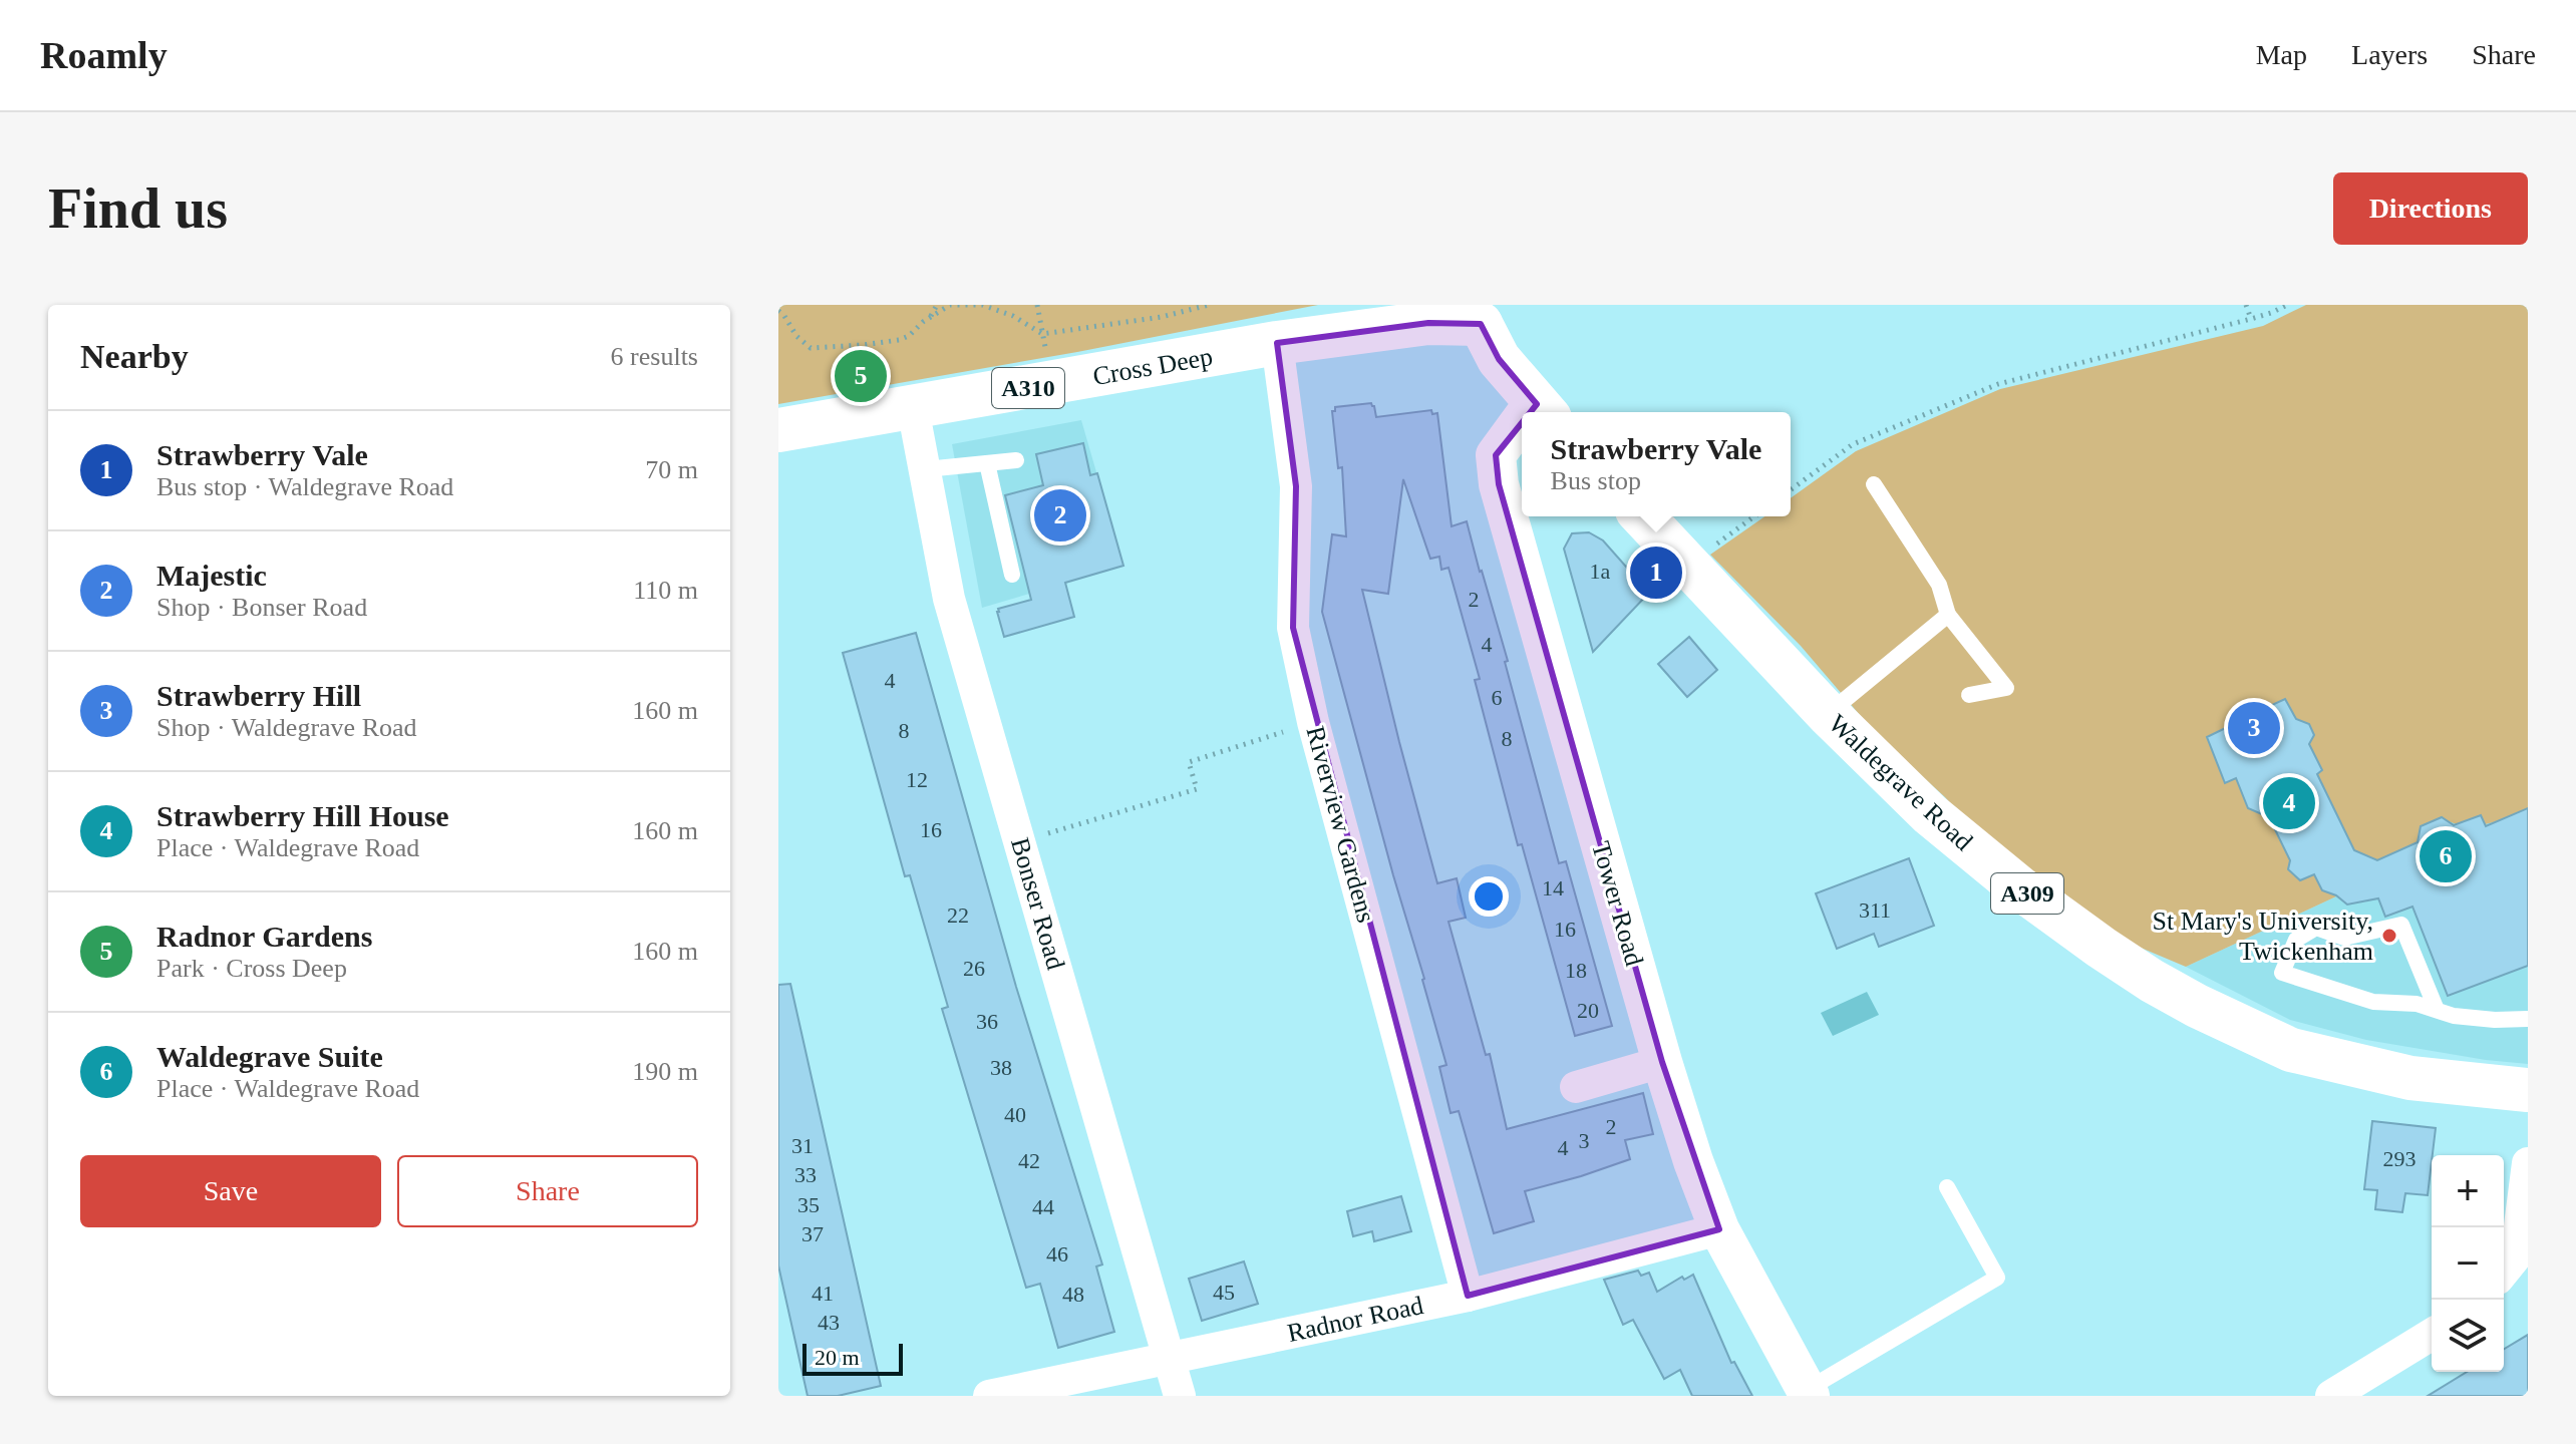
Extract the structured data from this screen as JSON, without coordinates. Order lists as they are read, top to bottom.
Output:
{
  "streets": {
    "main road": [
      "Cross Deep",
      "A310",
      "Waldegrave Road",
      "A309"
    ],
    "street": [
      "Riverview Gardens",
      "Bonser Road",
      "Tower Road",
      "Radnor Road"
    ]
  },
  "crossings": [
    ["Cross Deep", "Riverview Gardens"],
    ["Cross Deep", "Bonser Road"],
    ["Riverview Gardens", "Radnor Road"],
    ["Bonser Road", "Radnor Road"],
    ["Tower Road", "Radnor Road"]
  ],
  "places": ["St Mary's University, Twickenham"],
  "house_numbers": [
    "1a",
    "2",
    "4",
    "4",
    "6",
    "8",
    "8",
    "12",
    "16",
    "14",
    "311",
    "22",
    "16",
    "26",
    "18",
    "20",
    "36",
    "38",
    "40",
    "2",
    "3",
    "31",
    "4",
    "293",
    "42",
    "33",
    "35",
    "44",
    "37",
    "46",
    "45",
    "41",
    "48",
    "43"
  ],
  "scale_bar": "20 m",
  "page": {
    "header": "Roamly",
    "nav": ["Map", "Layers", "Share"],
    "buttons": [
      "Directions",
      ["Save", "Share"]
    ],
    "title": "Find us",
    "heading": ["Nearby", "6 results"],
    "pins": [
      "5",
      "2",
      "1",
      "3",
      "4",
      "6"
    ],
    "list": [
      {
        "mark": "1",
        "name": "Strawberry Vale",
        "note": "Bus stop · Waldegrave Road",
        "value": "70 m"
      },
      {
        "mark": "2",
        "name": "Majestic",
        "note": "Shop · Bonser Road",
        "value": "110 m"
      },
      {
        "mark": "3",
        "name": "Strawberry Hill",
        "note": "Shop · Waldegrave Road",
        "value": "160 m"
      },
      {
        "mark": "4",
        "name": "Strawberry Hill House",
        "note": "Place · Waldegrave Road",
        "value": "160 m"
      },
      {
        "mark": "5",
        "name": "Radnor Gardens",
        "note": "Park · Cross Deep",
        "value": "160 m"
      },
      {
        "mark": "6",
        "name": "Waldegrave Suite",
        "note": "Place · Waldegrave Road",
        "value": "190 m"
      }
    ],
    "popup": ["Strawberry Vale", "Bus stop"],
    "map_buttons": ["+", "−"],
    "scale": "20 m"
  }
}
